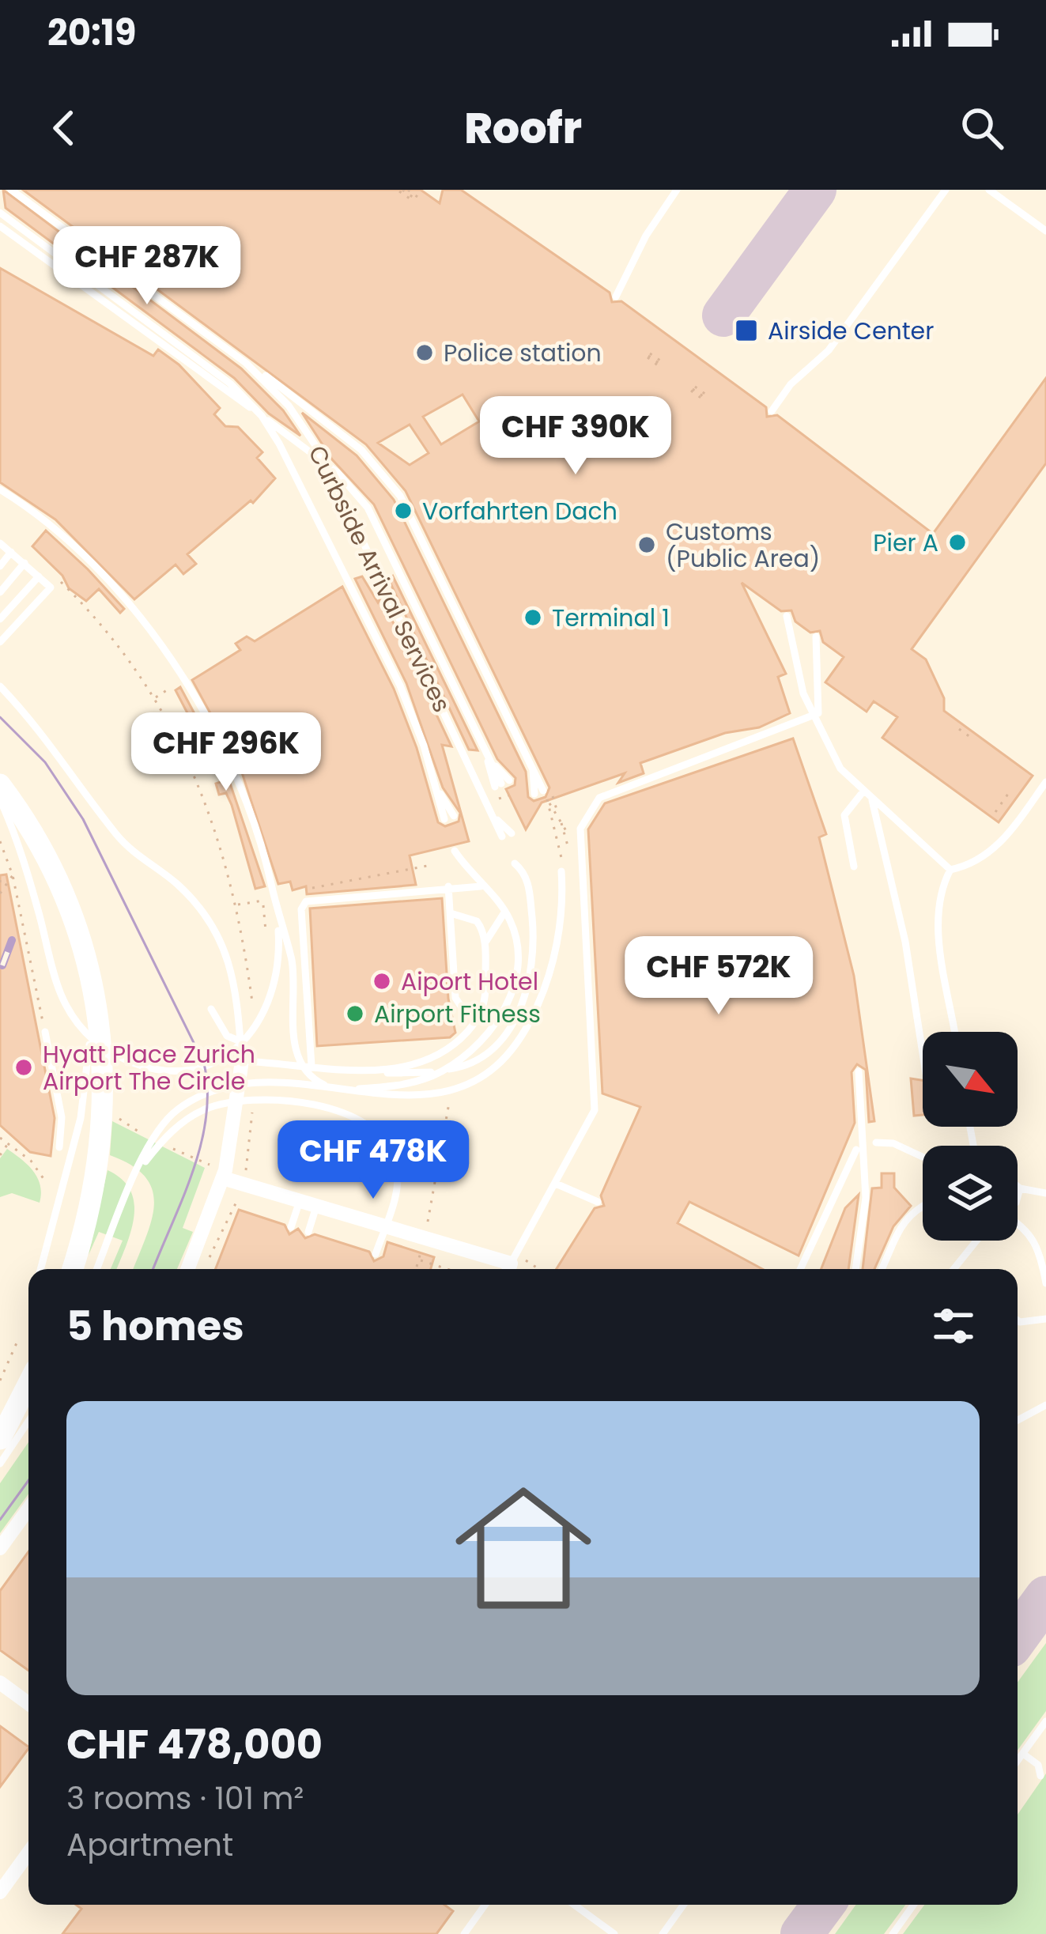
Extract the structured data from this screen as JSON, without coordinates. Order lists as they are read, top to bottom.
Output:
{
  "streets": {
    "lane": ["Curbside Arrival Services"]
  },
  "places": {
    "transit": ["Airside Center"],
    "other": [
      "Police station",
      "Vorfahrten Dach",
      "Pier A",
      "Customs (Public Area)",
      "Terminal 1",
      "Aiport Hotel",
      "Airport Fitness",
      "Hyatt Place Zurich Airport The Circle"
    ]
  },
  "north": "bottom right",
  "page": {
    "status": "20:19",
    "header": "Roofr",
    "price": [
      "CHF 287K",
      "CHF 390K",
      "CHF 296K",
      "CHF 572K",
      "CHF 478K"
    ],
    "heading": "5 homes",
    "list": [
      {
        "name": "CHF 478,000",
        "note": "3 rooms · 101 m² · Apartment"
      }
    ]
  }
}
